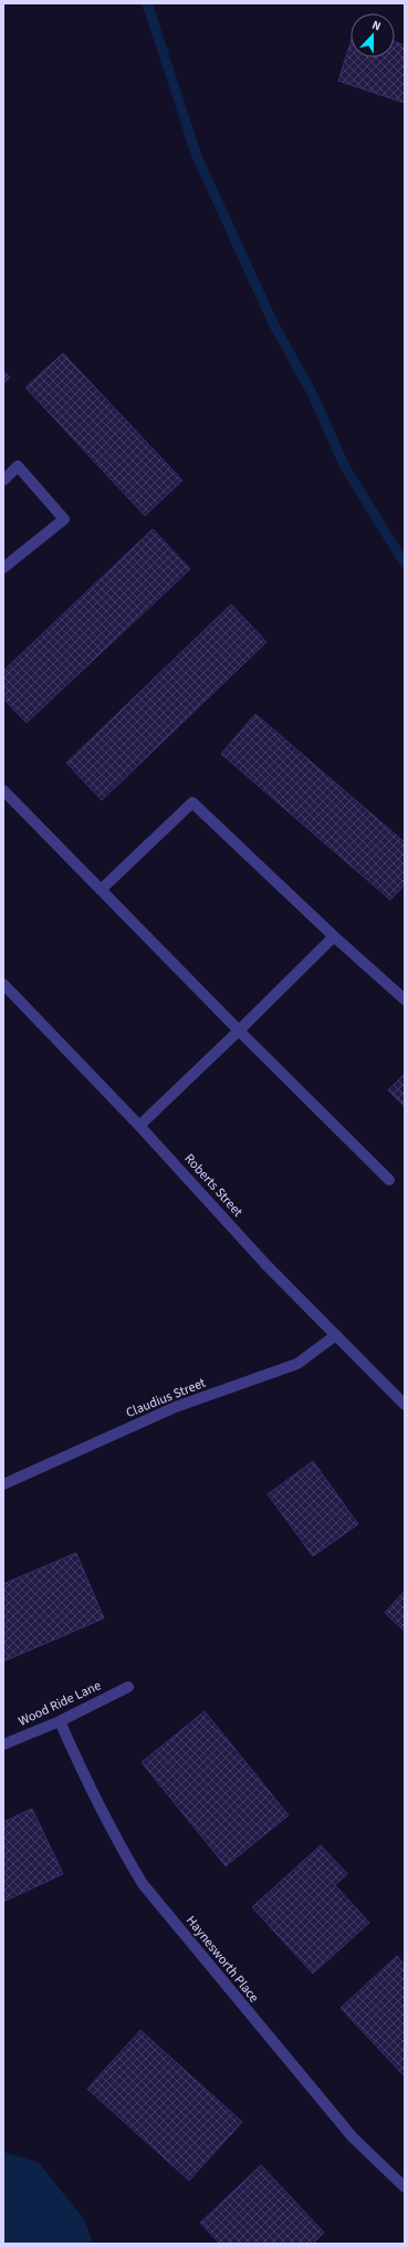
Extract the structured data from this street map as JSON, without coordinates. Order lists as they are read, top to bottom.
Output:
{
  "streets": {
    "street": [
      "Roberts Street",
      "Claudius Street",
      "Wood Ride Lane",
      "Haynesworth Place"
    ]
  },
  "crossings": [
    ["Roberts Street", "Claudius Street"],
    ["Wood Ride Lane", "Haynesworth Place"]
  ],
  "north": "top"
}
